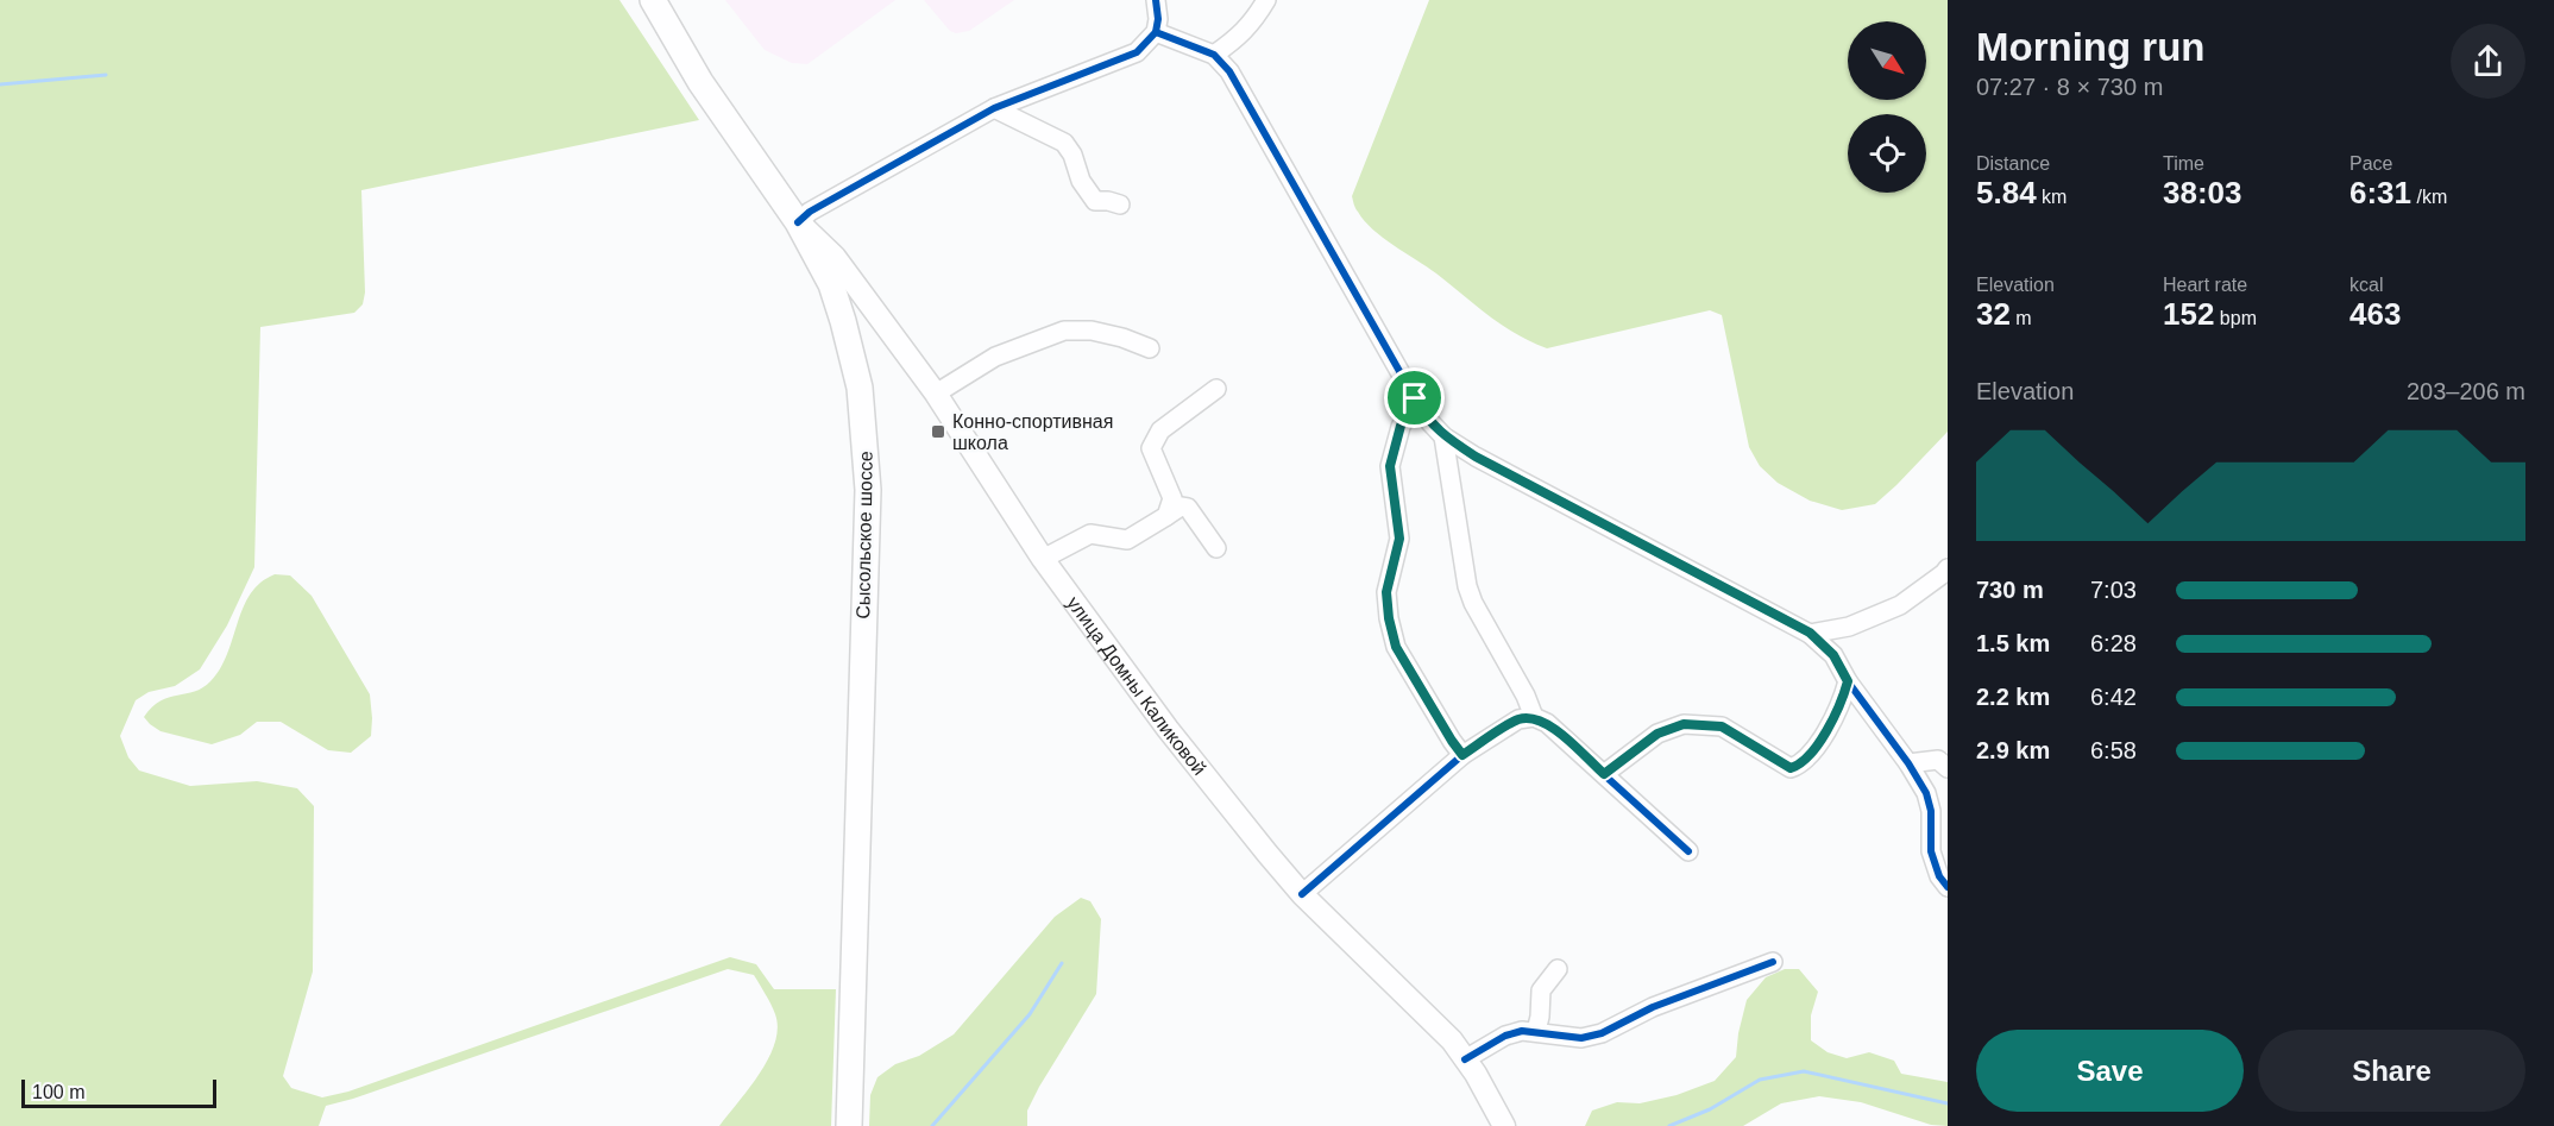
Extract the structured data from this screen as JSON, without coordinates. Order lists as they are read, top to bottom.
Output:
{
  "streets": {
    "highway": ["Сысольское шоссе"],
    "main road": ["улица Домны Каликовой"]
  },
  "crossings": [
    ["Сысольское шоссе", "улица Домны Каликовой"]
  ],
  "places": {
    "transit": ["Конно-спортивная школа"]
  },
  "scale_bar": "100 m",
  "north": "bottom right",
  "page": {
    "heading": ["Morning run", "07:27 · 8 × 730 m"],
    "stats": [
      ["Distance", "5.84 km"],
      ["Time", "38:03"],
      ["Pace", "6:31 /km"],
      ["Elevation", "32 m"],
      ["Heart rate", "152 bpm"],
      ["kcal", "463"]
    ],
    "chart": ["Elevation", "203–206 m"],
    "list": [
      {
        "name": "730 m",
        "note": "7:03"
      },
      {
        "name": "1.5 km",
        "note": "6:28"
      },
      {
        "name": "2.2 km",
        "note": "6:42"
      },
      {
        "name": "2.9 km",
        "note": "6:58"
      }
    ],
    "buttons": ["Save", "Share"],
    "scale": "100 m"
  }
}
